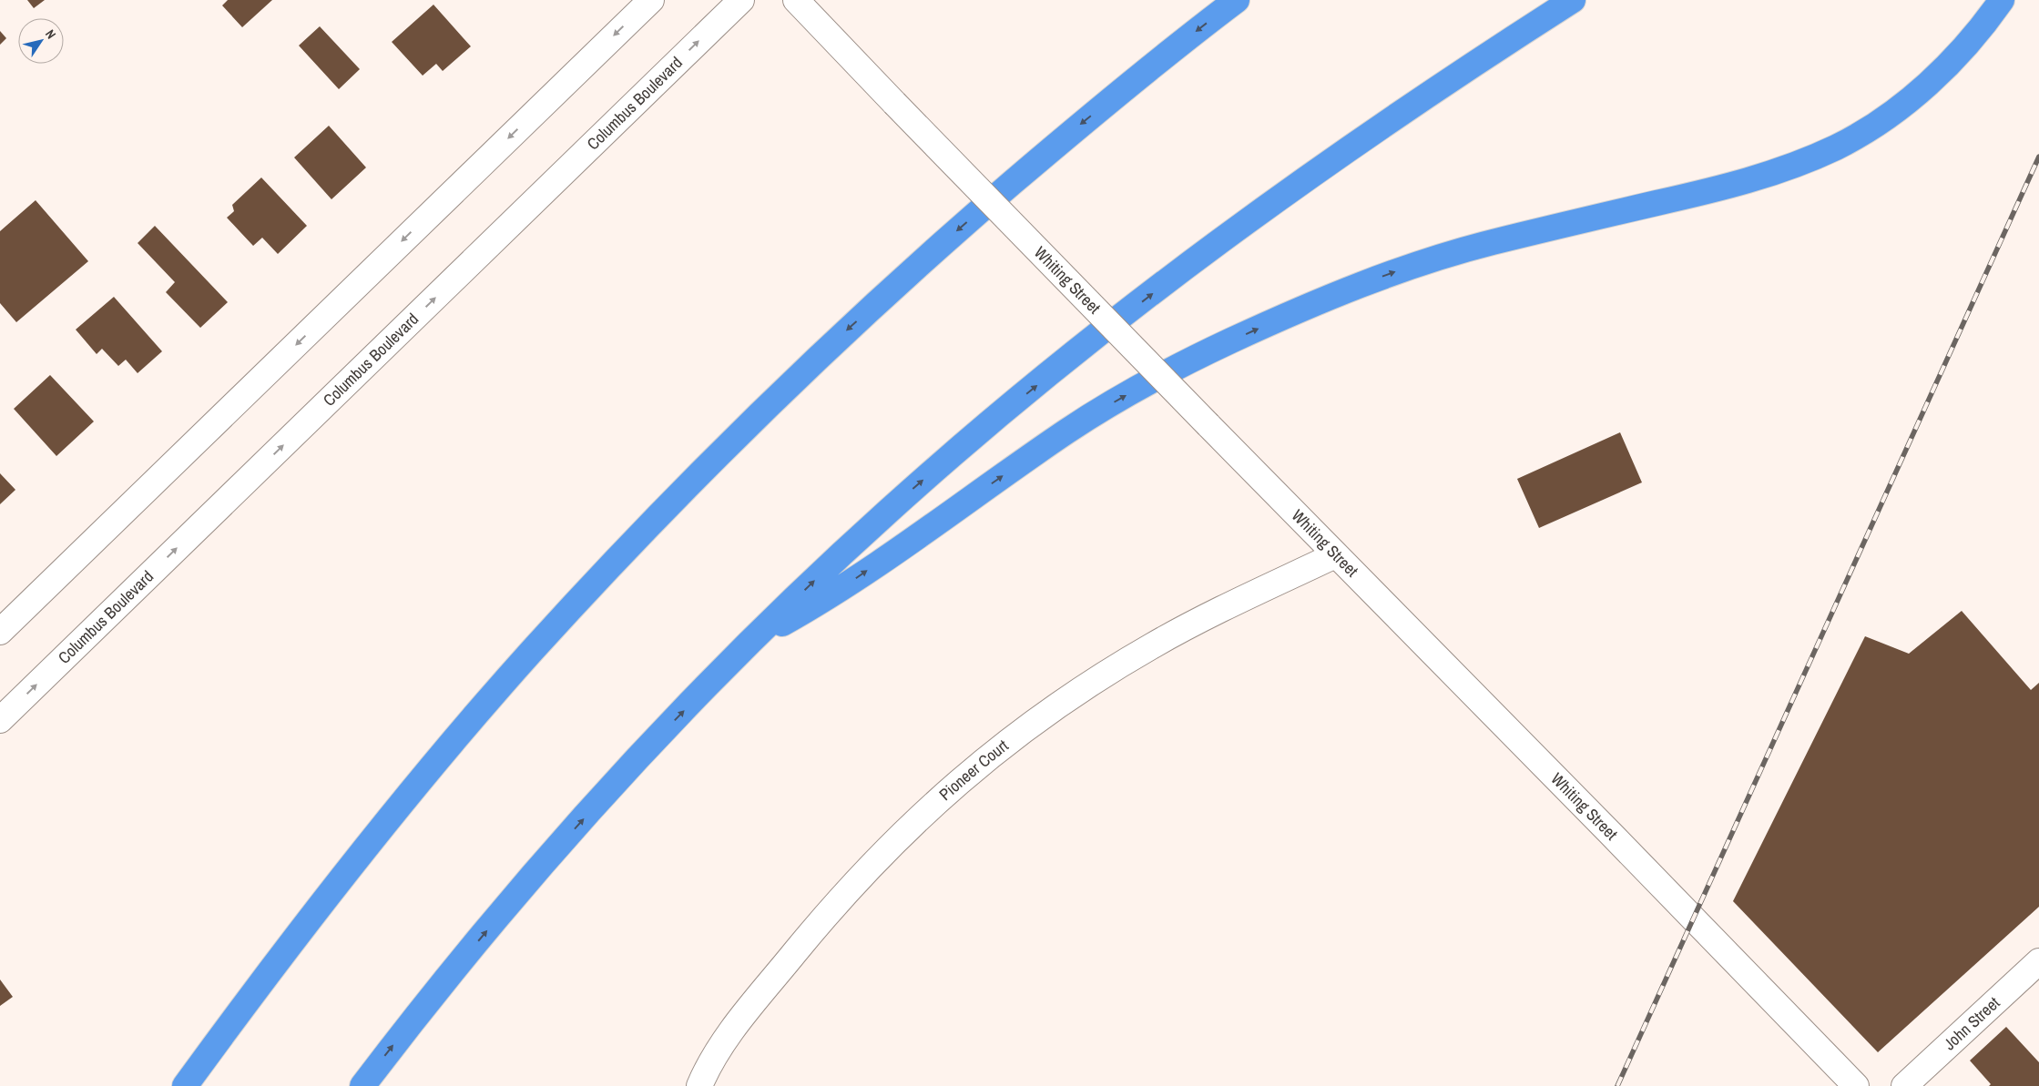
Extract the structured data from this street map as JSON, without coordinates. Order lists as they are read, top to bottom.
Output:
{
  "streets": {
    "street": [
      "Columbus Boulevard",
      "Whiting Street",
      "Pioneer Court",
      "John Street"
    ]
  },
  "crossings": [
    ["Whiting Street", "Pioneer Court"]
  ],
  "north": "top right"
}
